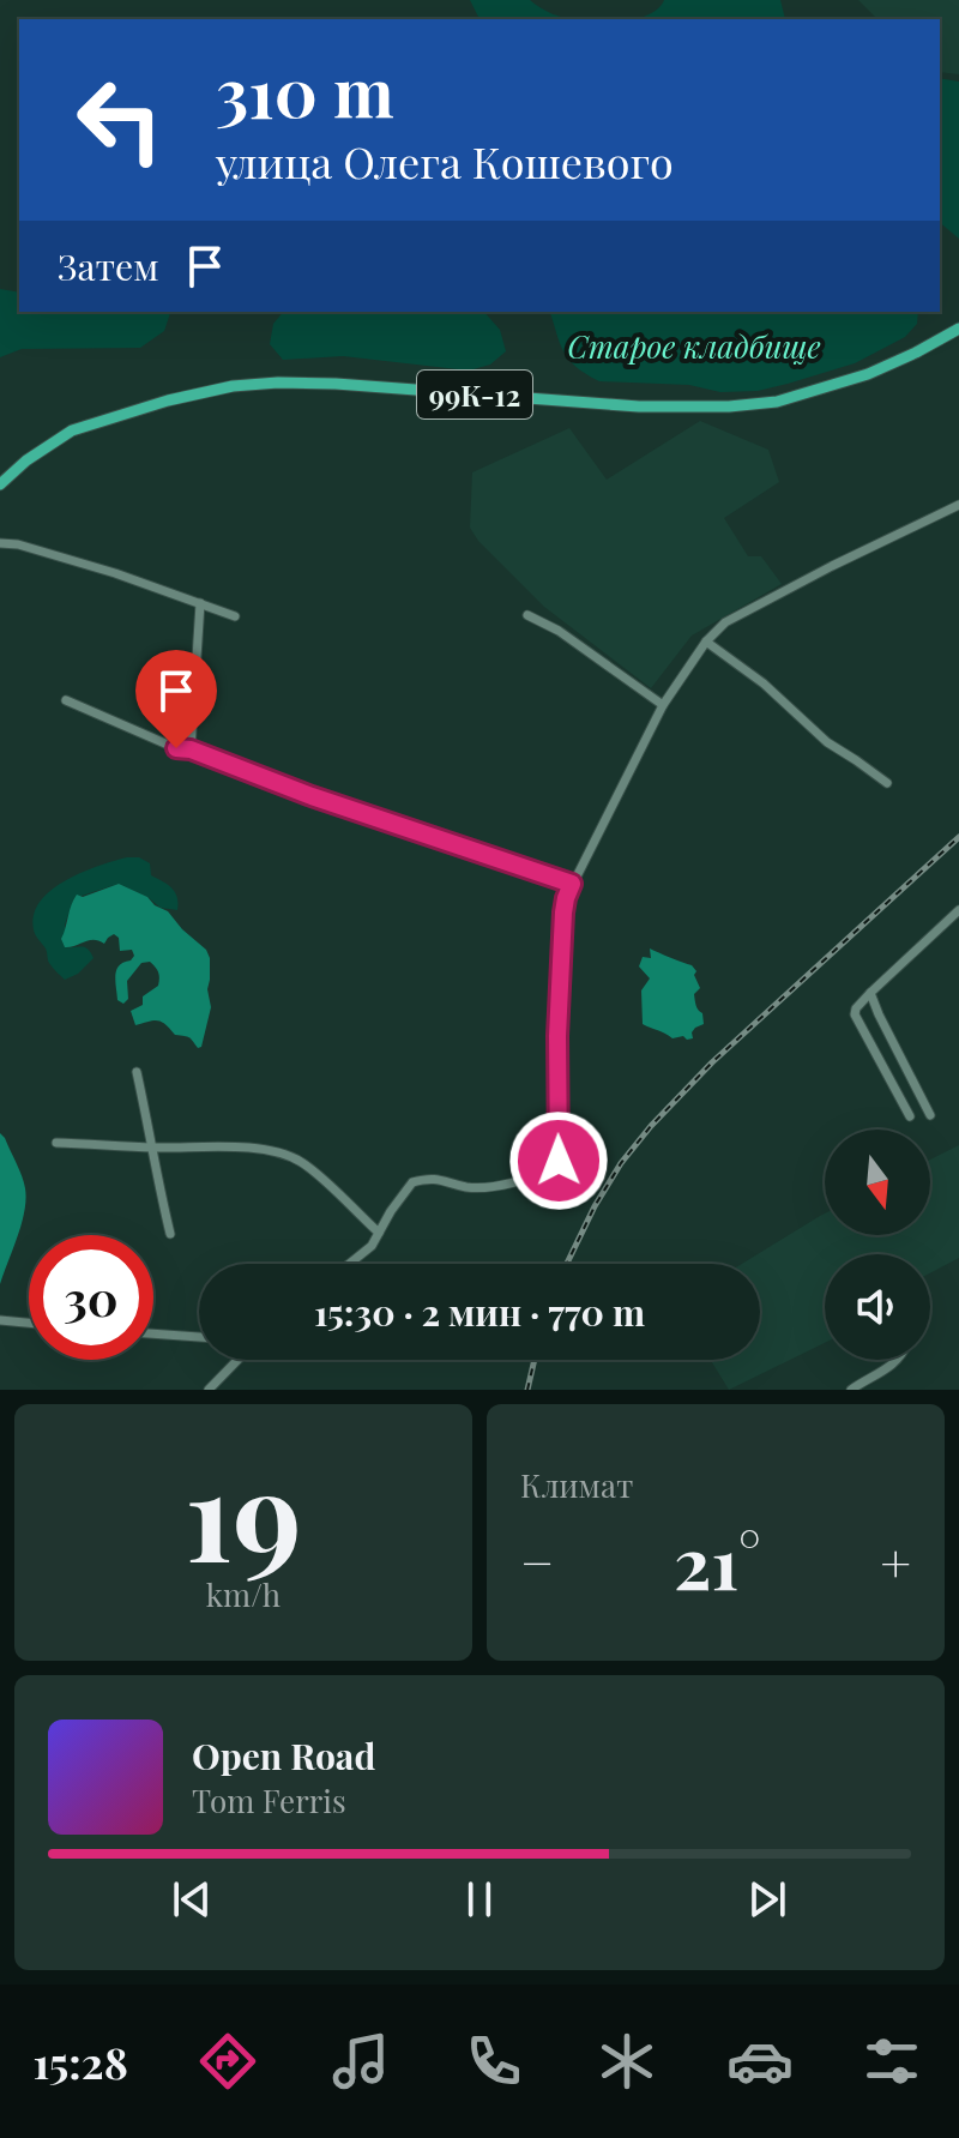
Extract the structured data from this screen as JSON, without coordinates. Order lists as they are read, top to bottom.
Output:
{
  "streets": {
    "main road": ["99К-12"]
  },
  "parks": ["Старое кладбище"],
  "north": "bottom",
  "page": {
    "turn": ["310 m", "улица Олега Кошевого"],
    "then": "Затем",
    "limit": "30",
    "trip": "15:30 · 2 мин · 770 m",
    "tile": [
      ["19", "km/h"],
      "Климат"
    ],
    "heat": ["−", "21°", "+"],
    "song": ["Open Road", "Tom Ferris"],
    "tabs": "15:28"
  }
}
